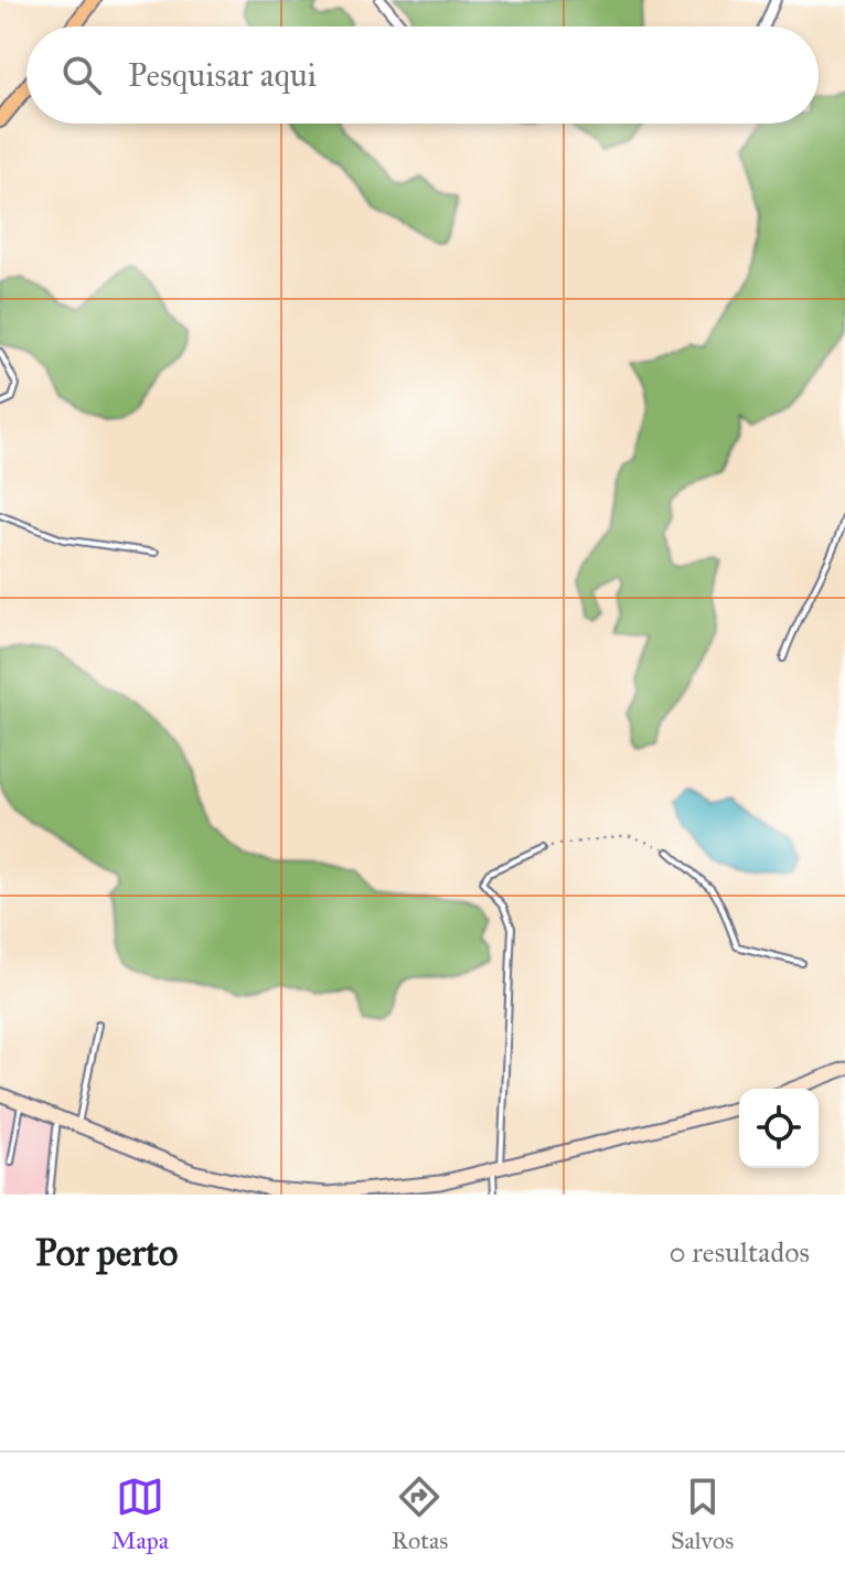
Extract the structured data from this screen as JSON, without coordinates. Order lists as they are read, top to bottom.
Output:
{
  "page": {
    "search": "Pesquisar aqui",
    "heading": ["Por perto", "0 resultados"],
    "nav": ["Mapa", "Rotas", "Salvos"]
  }
}
